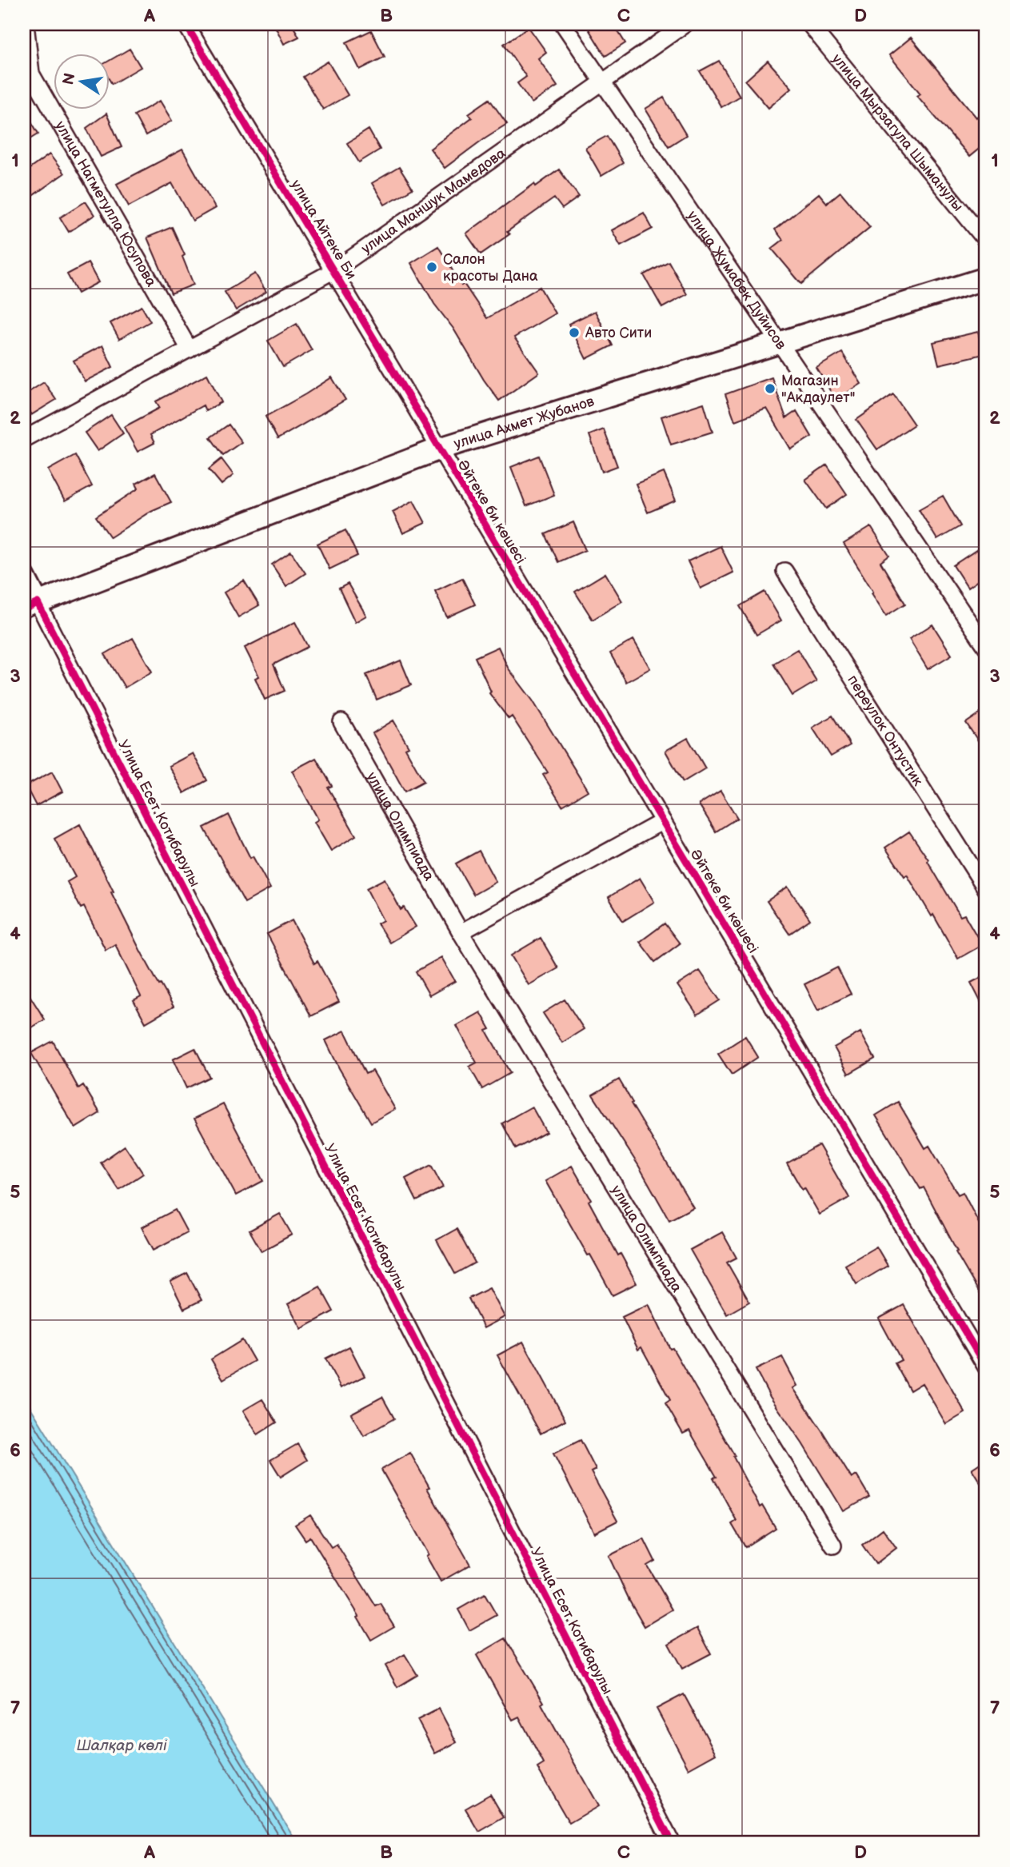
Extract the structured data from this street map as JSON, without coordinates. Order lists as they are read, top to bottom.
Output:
{
  "streets": {
    "main road": ["улица Ахмет Жубанов", "Улица Есет Котибарулы"],
    "street": [
      "улица Мырзагула Шыманулы",
      "улица Маншук Мамедова",
      "улица Нагметулла Юсупова",
      "улица Айтеке Би",
      "улица Жумабек Дуйисов",
      "Әйтеке би көшесі",
      "переулок Онтустик",
      "улица Олимпиада"
    ]
  },
  "crossings": [
    ["улица Маншук Мамедова", "улица Нагметулла Юсупова"],
    ["улица Маншук Мамедова", "улица Айтеке Би"],
    ["улица Маншук Мамедова", "улица Жумабек Дуйисов"],
    ["улица Айтеке Би", "улица Ахмет Жубанов"],
    ["улица Айтеке Би", "Әйтеке би көшесі"],
    ["улица Жумабек Дуйисов", "улица Ахмет Жубанов"],
    ["улица Ахмет Жубанов", "Әйтеке би көшесі"],
    ["улица Ахмет Жубанов", "Улица Есет Котибарулы"]
  ],
  "water": ["Шалқар көлі"],
  "places": ["Салон красоты Дана", "Авто Сити", "Магазин \"Акдаулет\""],
  "north": "left",
  "grid": {
    "columns": [
      "A",
      "B",
      "C",
      "D"
    ],
    "rows": [
      "1",
      "2",
      "3",
      "4",
      "5",
      "6",
      "7"
    ]
  }
}
